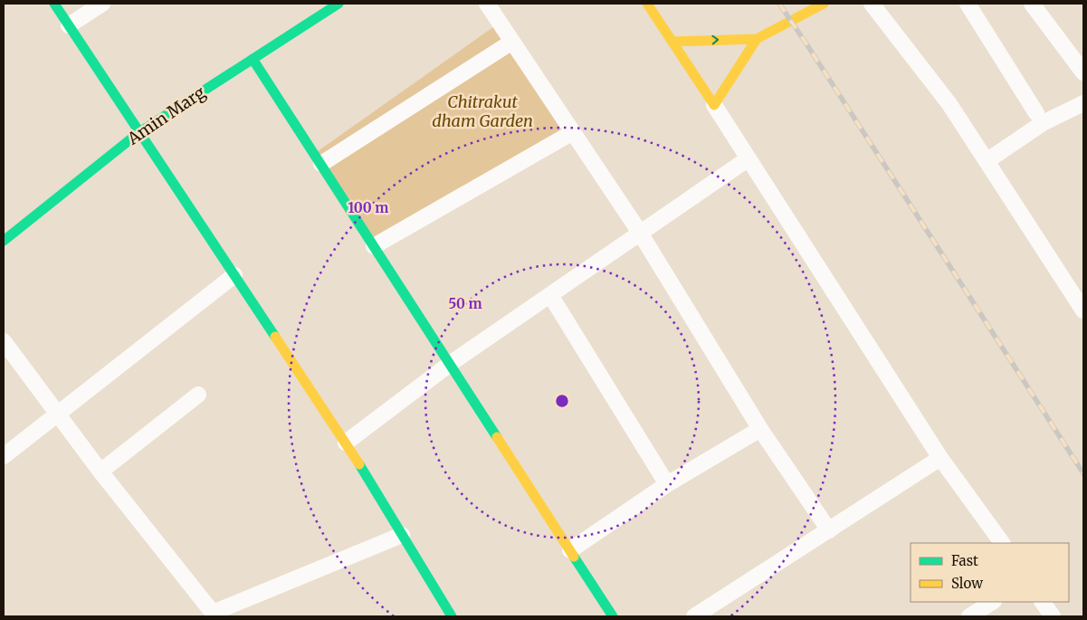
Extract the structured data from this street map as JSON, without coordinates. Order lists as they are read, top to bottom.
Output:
{
  "streets": {
    "street": ["Amin Marg"]
  },
  "parks": ["Chitrakut dham Garden"],
  "legend": ["Fast", "Slow"],
  "rings": ["100 m", "50 m"]
}
